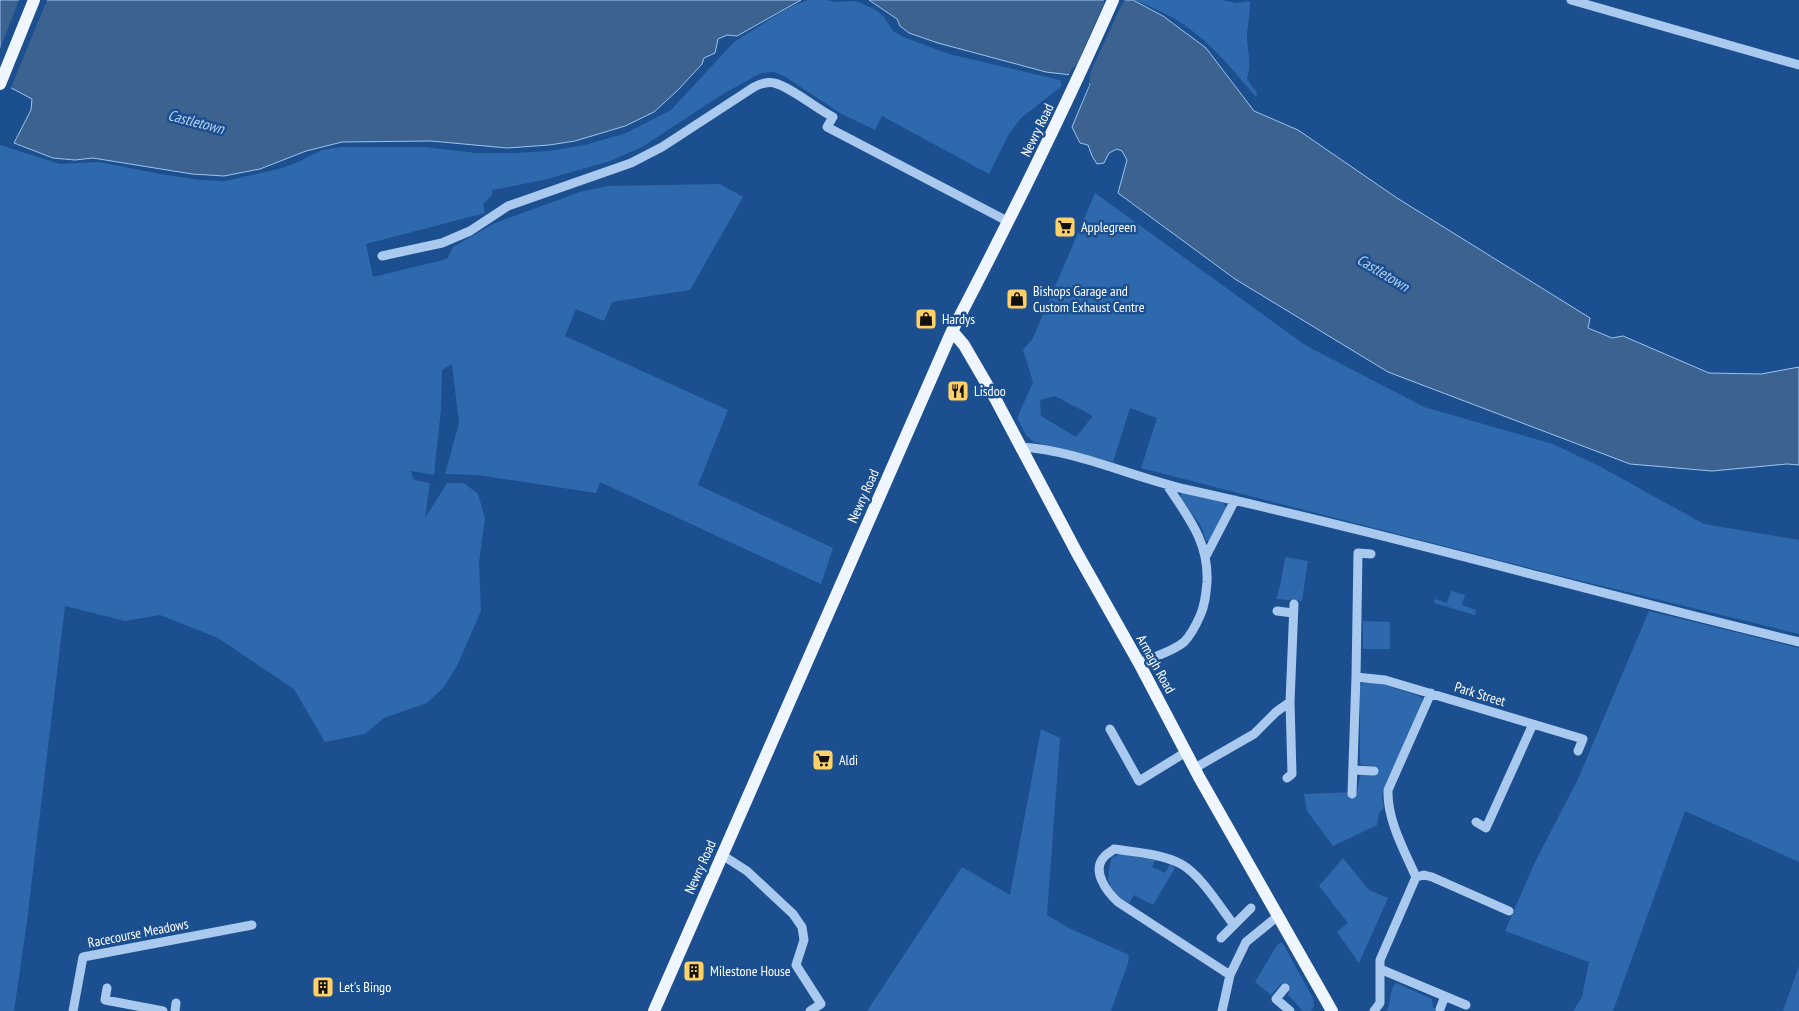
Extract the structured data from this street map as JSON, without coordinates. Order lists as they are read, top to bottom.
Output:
{
  "streets": {
    "main road": ["Newry Road", "Armagh Road"],
    "street": ["Park Street", "Racecourse Meadows"]
  },
  "crossings": [
    ["Newry Road", "Armagh Road"]
  ],
  "water": ["Castletown"],
  "places": {
    "supermarket": ["Applegreen", "Aldi"],
    "shop": ["Bishops Garage and Custom Exhaust Centre", "Hardys"],
    "restaurant": ["Lisdoo"],
    "building": ["Milestone House", "Let's Bingo"]
  }
}
